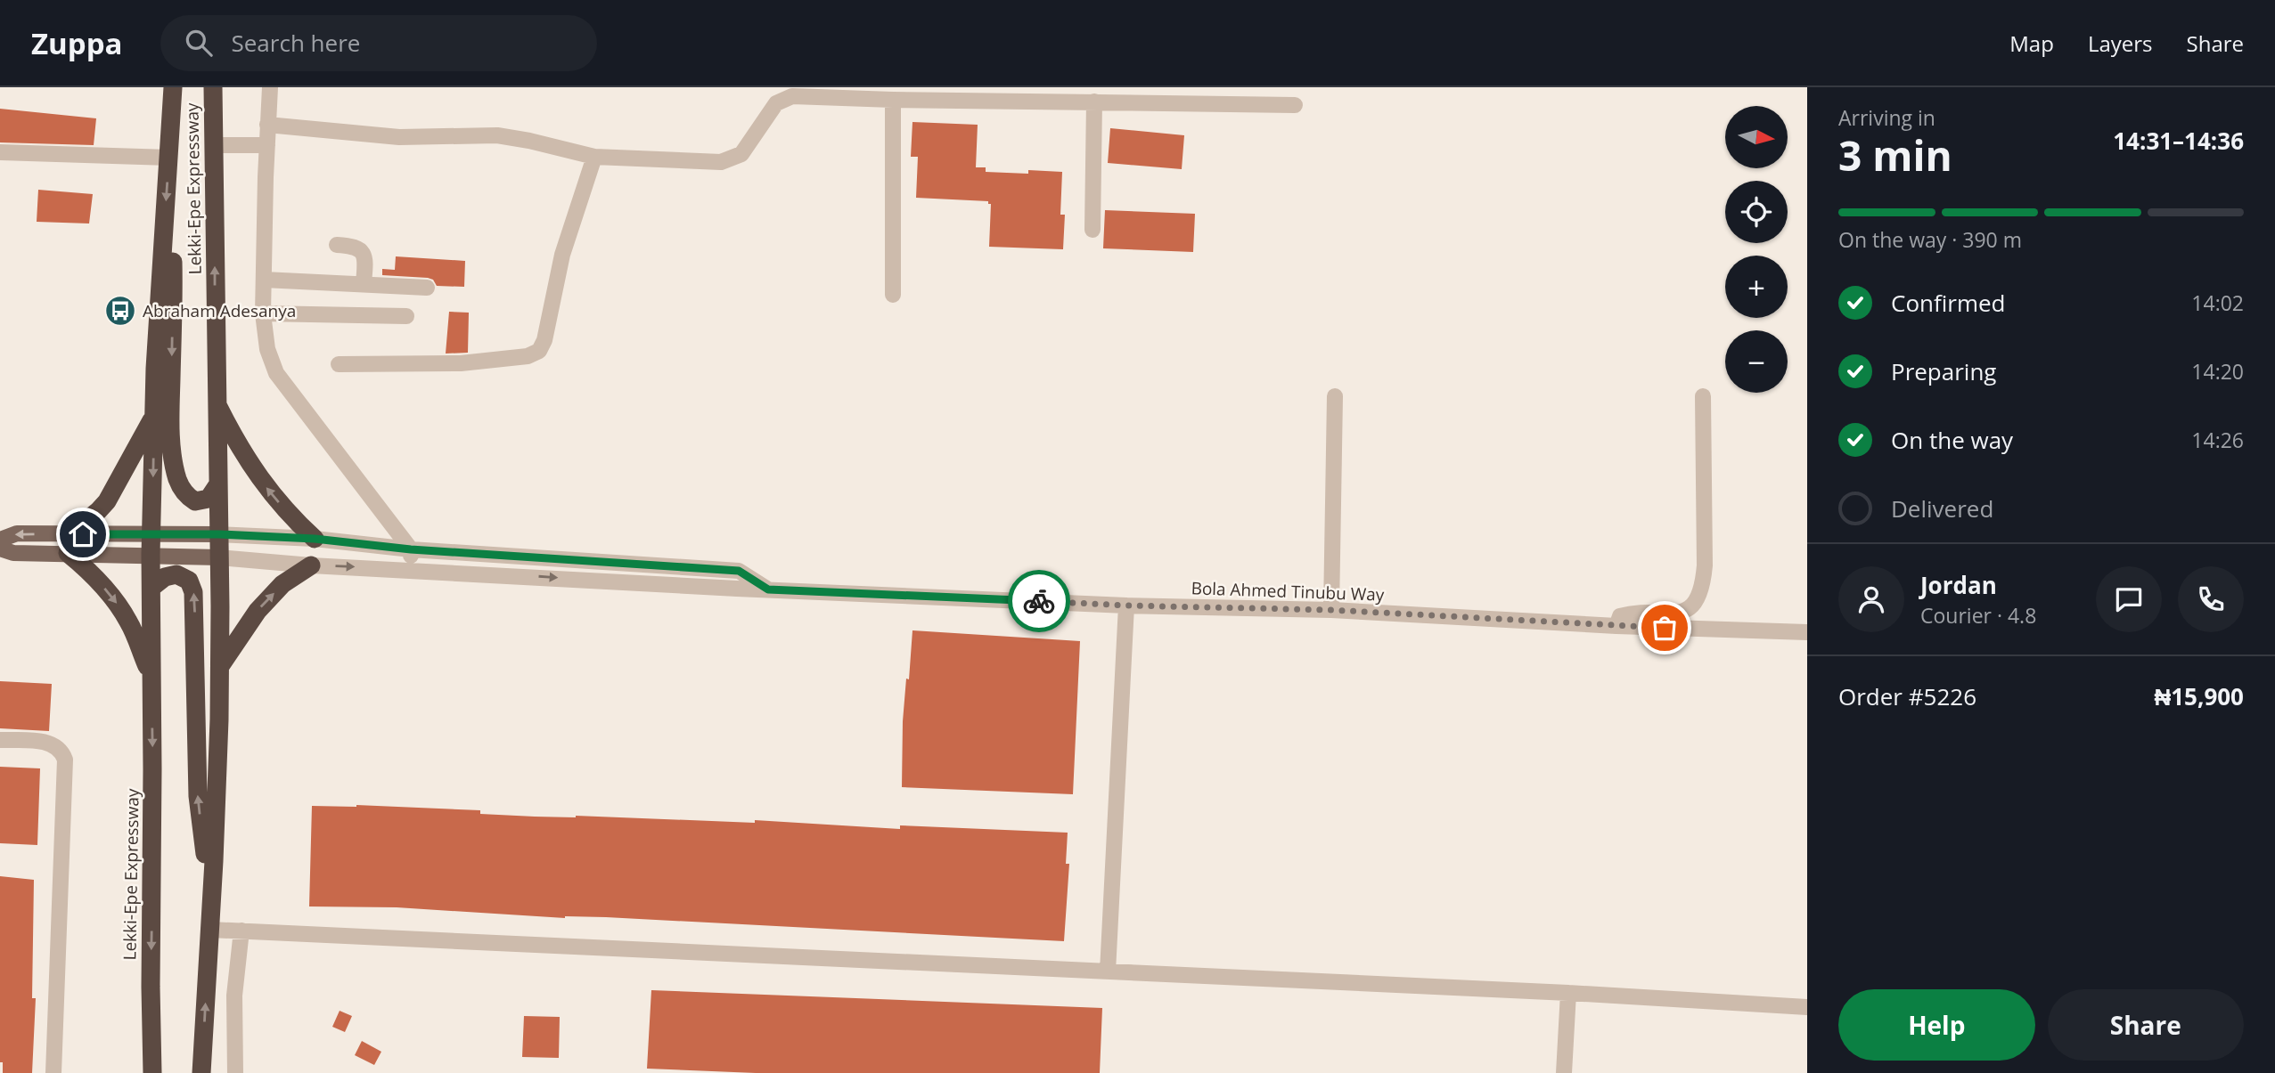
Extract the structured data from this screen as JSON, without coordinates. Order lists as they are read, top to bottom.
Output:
{
  "streets": {
    "highway": ["Lekki-Epe Expressway"],
    "street": ["Bola Ahmed Tinubu Way"]
  },
  "crossings": [
    ["Lekki-Epe Expressway", "Bola Ahmed Tinubu Way"]
  ],
  "places": {
    "bus stop": ["Abraham Adesanya"]
  },
  "north": "right",
  "page": {
    "header": "Zuppa",
    "search": "Search here",
    "nav": ["Map", "Layers", "Share"],
    "heading": ["3 min", "Arriving in", "14:31–14:36"],
    "panel": [
      "Jordan",
      "Courier · 4.8",
      "Order #5226",
      "₦15,900"
    ],
    "map_buttons": ["+", "−"],
    "bar": "On the way · 390 m",
    "list": [
      ["Confirmed", "14:02"],
      ["Preparing", "14:20"],
      ["On the way", "14:26"],
      "Delivered"
    ],
    "buttons": ["Help", "Share"]
  }
}
